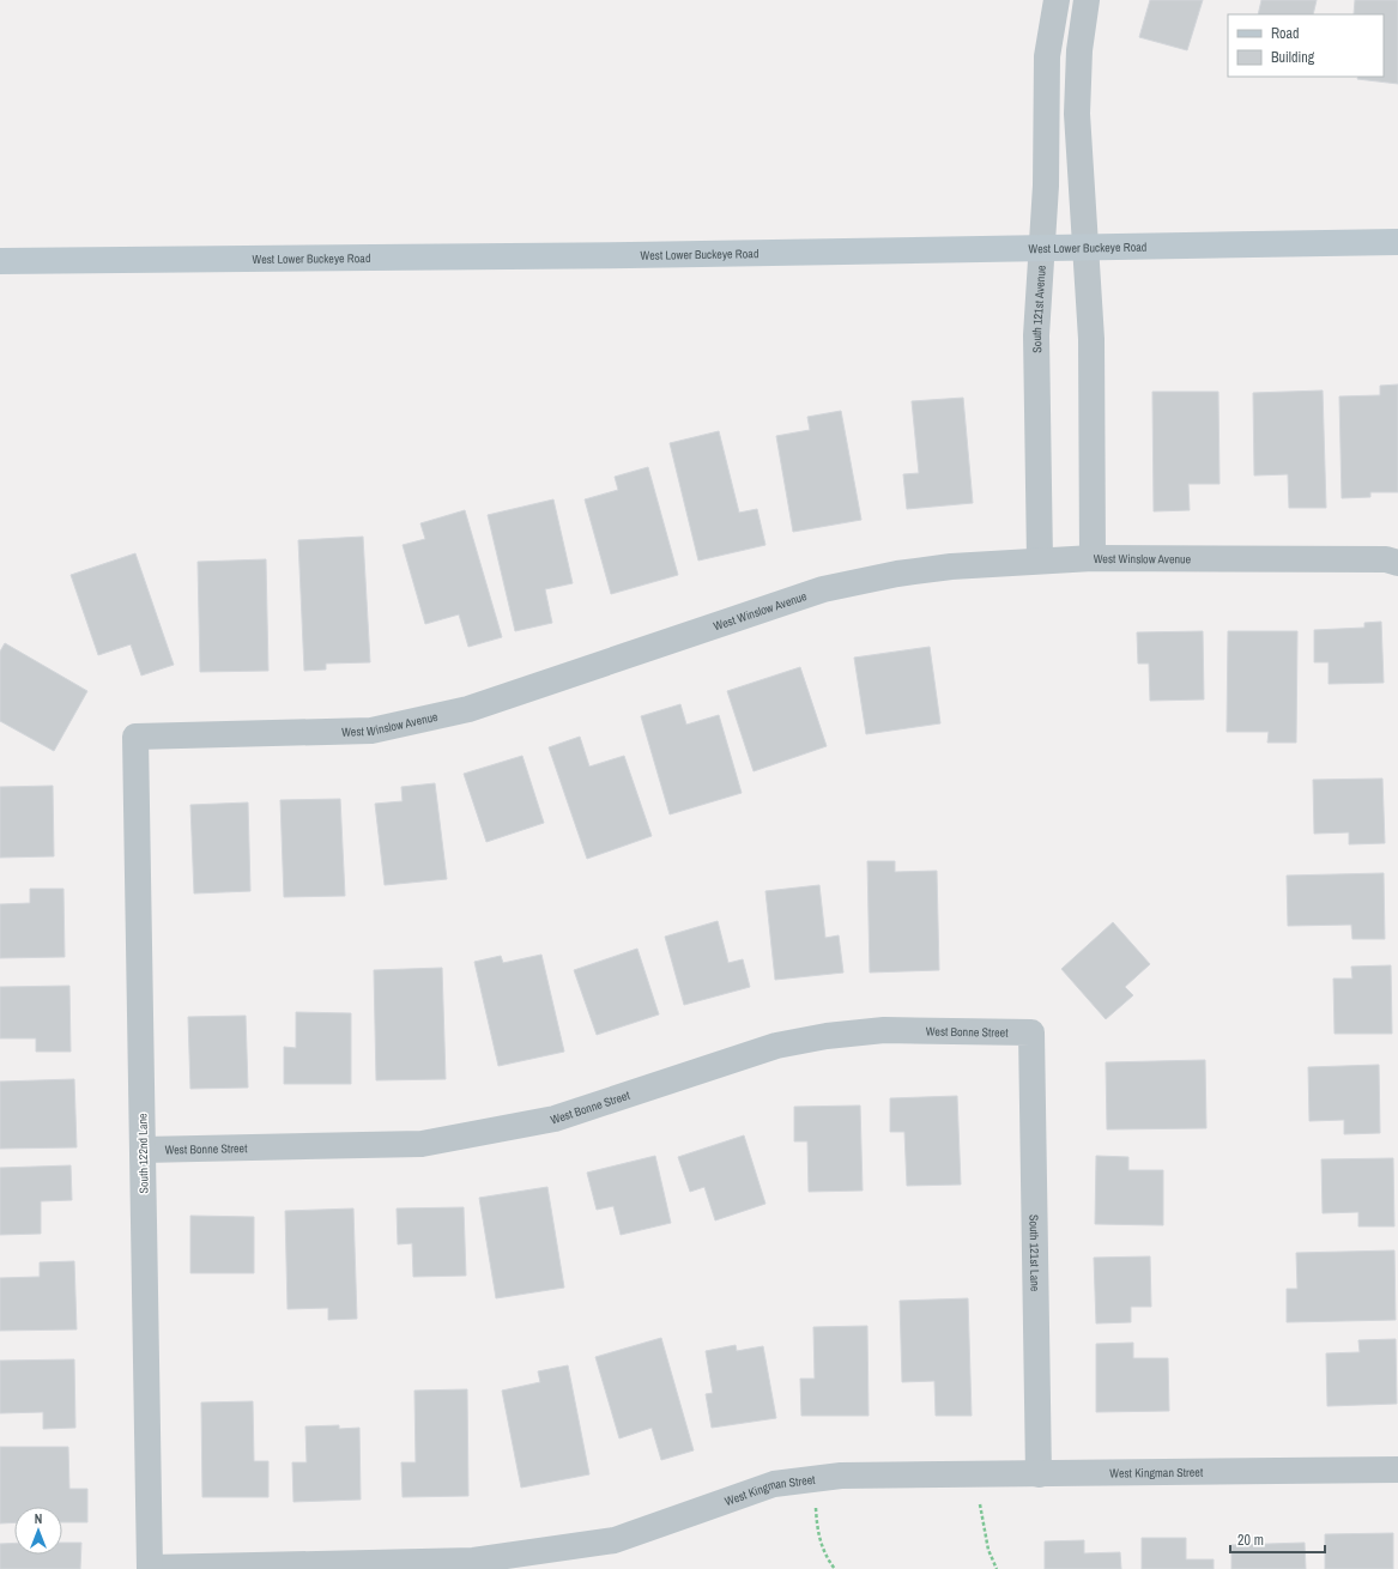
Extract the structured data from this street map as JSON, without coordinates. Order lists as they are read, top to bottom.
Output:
{
  "streets": {
    "main road": ["West Lower Buckeye Road"],
    "street": [
      "South 121st Avenue",
      "West Winslow Avenue",
      "West Bonne Street",
      "South 122nd Lane",
      "South 121st Lane",
      "West Kingman Street"
    ]
  },
  "crossings": [
    ["West Lower Buckeye Road", "South 121st Avenue"],
    ["South 121st Avenue", "West Winslow Avenue"],
    ["West Winslow Avenue", "South 122nd Lane"],
    ["West Bonne Street", "South 122nd Lane"],
    ["West Bonne Street", "South 121st Lane"],
    ["South 122nd Lane", "West Kingman Street"],
    ["South 121st Lane", "West Kingman Street"]
  ],
  "legend": ["Road", "Building"],
  "scale_bar": "20 m",
  "north": "top"
}
